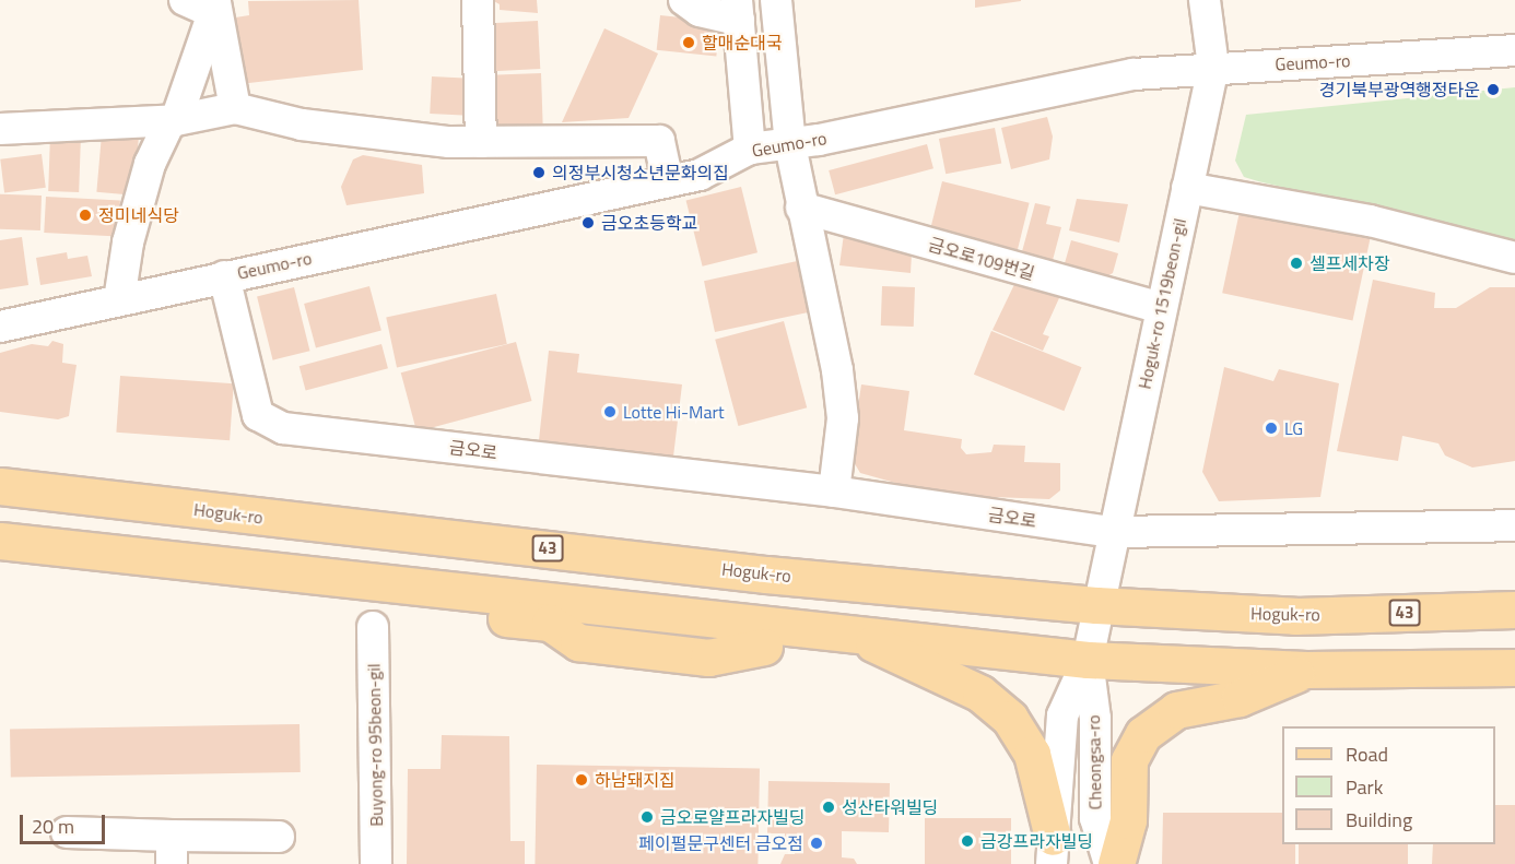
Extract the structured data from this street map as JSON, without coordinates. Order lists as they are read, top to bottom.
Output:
{
  "streets": {
    "main road": ["Hoguk-ro", "43"],
    "street": [
      "Geumo-ro",
      "금오로109번길",
      "Hoguk-ro 1519beon-gil",
      "금오로",
      "Buyong-ro 95beon-gil",
      "Cheongsa-ro"
    ]
  },
  "crossings": [
    ["Geumo-ro", "Hoguk-ro 1519beon-gil"],
    ["Geumo-ro", "금오로"],
    ["금오로109번길", "Hoguk-ro 1519beon-gil"],
    ["Hoguk-ro 1519beon-gil", "금오로"],
    ["Hoguk-ro 1519beon-gil", "Hoguk-ro"],
    ["Hoguk-ro 1519beon-gil", "Cheongsa-ro"],
    ["Hoguk-ro", "Cheongsa-ro"]
  ],
  "places": [
    "할매순대국",
    "경기북부광역행정타운",
    "의정부시청소년문화의집",
    "정미네식당",
    "금오초등학교",
    "셀프세차장",
    "Lotte Hi-Mart",
    "LG",
    "하남돼지집",
    "성산타워빌딩",
    "금오로얄프라자빌딩",
    "금강프라자빌딩",
    "페이펄문구센터 금오점"
  ],
  "legend": ["Road", "Park", "Building"],
  "scale_bar": "20 m"
}
